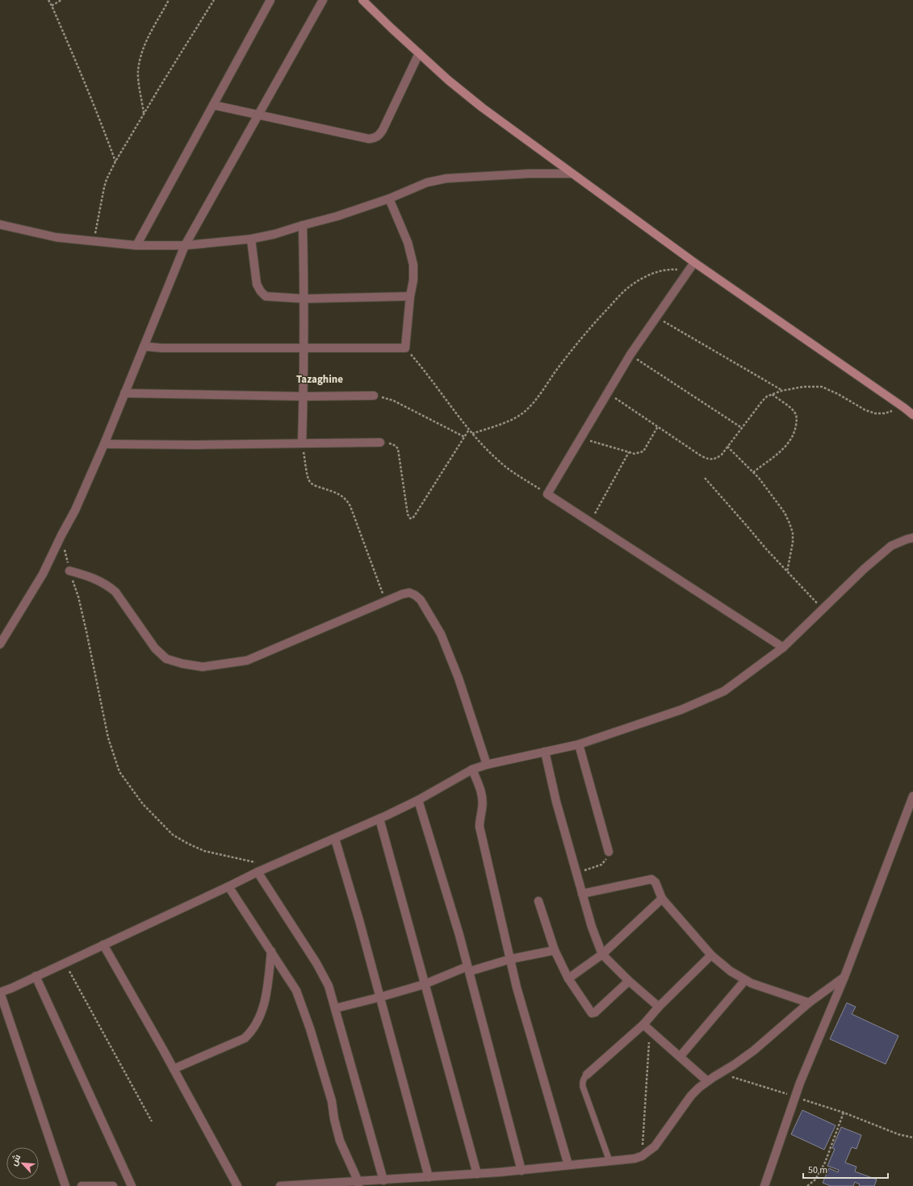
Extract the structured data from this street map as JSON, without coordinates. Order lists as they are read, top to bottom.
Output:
{
  "districts": ["Tazaghine"],
  "scale_bar": "50 m",
  "north": "top left"
}
